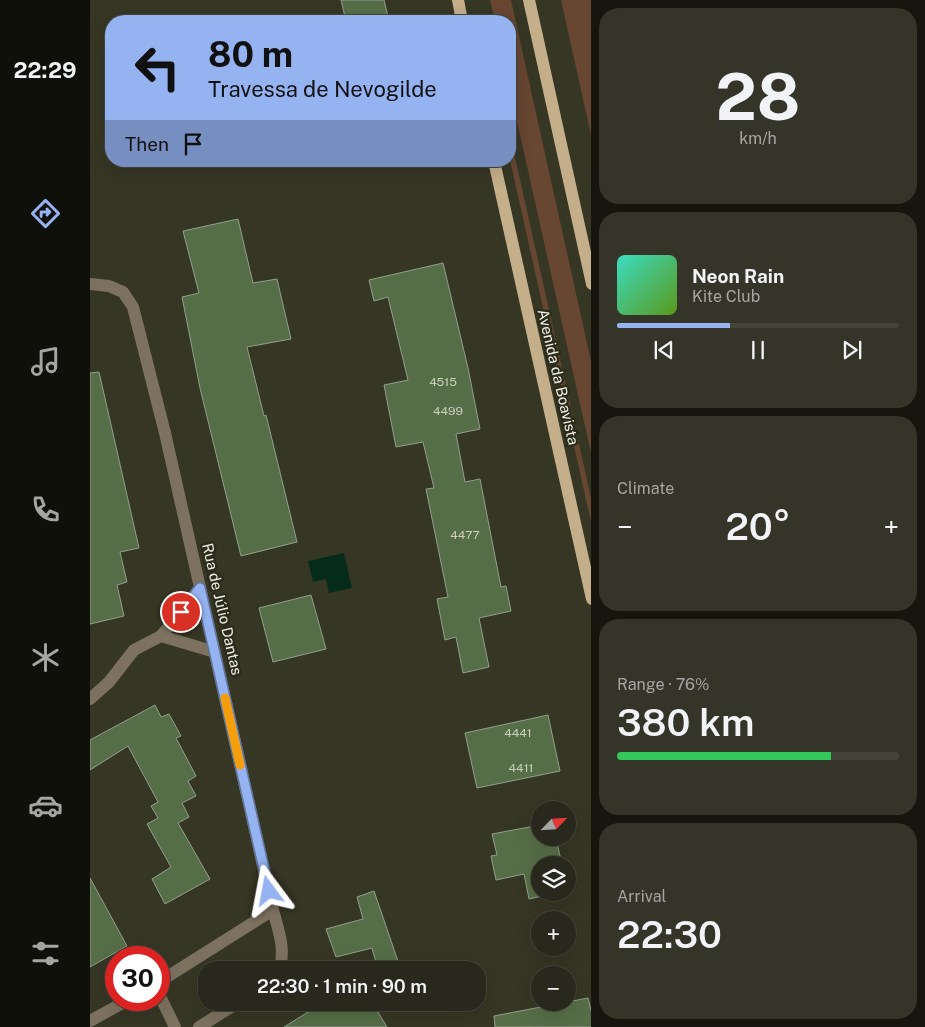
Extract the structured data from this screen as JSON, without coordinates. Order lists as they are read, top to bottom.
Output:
{
  "streets": {
    "main road": ["Avenida da Boavista"],
    "street": ["Rua de Júlio Dantas"]
  },
  "house_numbers": [
    "4515",
    "4499",
    "4477",
    "4441",
    "4411"
  ],
  "north": "top right",
  "page": {
    "tabs": "22:29",
    "tile": [
      ["28", "km/h"],
      "Climate",
      ["Range · 76%", "380 km"],
      ["Arrival", "22:30"]
    ],
    "turn": ["80 m", "Travessa de Nevogilde"],
    "then": "Then",
    "song": ["Neon Rain", "Kite Club"],
    "heat": ["−", "20°", "+"],
    "map_buttons": ["+", "−"],
    "limit": "30",
    "trip": "22:30 · 1 min · 90 m"
  }
}
